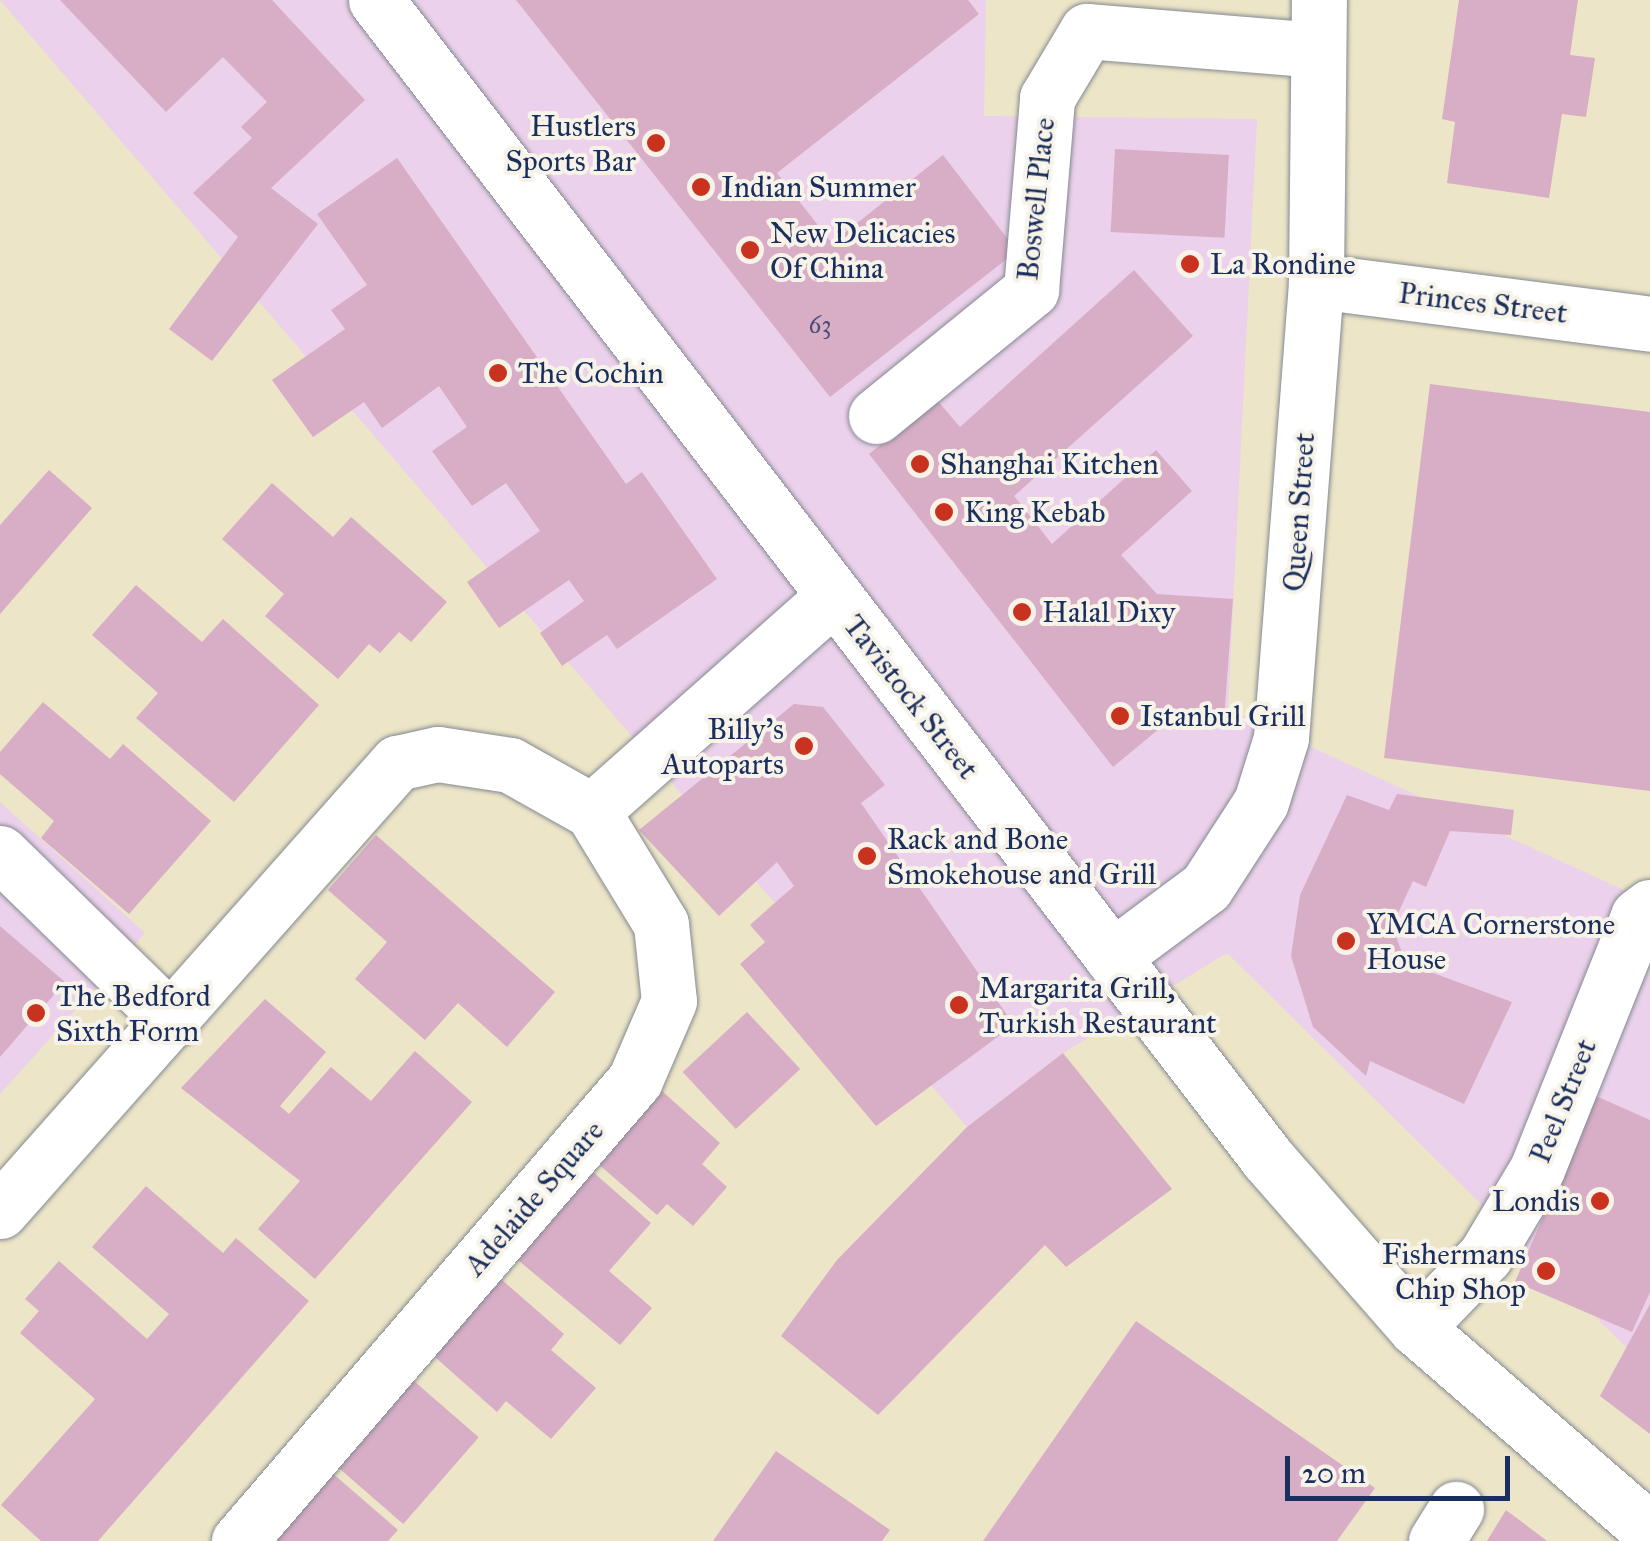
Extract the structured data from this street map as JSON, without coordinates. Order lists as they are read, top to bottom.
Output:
{
  "streets": {
    "street": [
      "Boswell Place",
      "Princes Street",
      "Queen Street",
      "Tavistock Street",
      "Peel Street",
      "Adelaide Square"
    ]
  },
  "crossings": [
    ["Boswell Place", "Queen Street"],
    ["Princes Street", "Queen Street"],
    ["Queen Street", "Tavistock Street"],
    ["Tavistock Street", "Peel Street"]
  ],
  "places": [
    "Hustlers Sports Bar",
    "Indian Summer",
    "New Delicacies Of China",
    "La Rondine",
    "The Cochin",
    "Shanghai Kitchen",
    "King Kebab",
    "Halal Dixy",
    "Istanbul Grill",
    "Billy's Autoparts",
    "Rack and Bone Smokehouse and Grill",
    "YMCA Cornerstone House",
    "Margarita Grill, Turkish Restaurant",
    "The Bedford Sixth Form",
    "Londis",
    "Fishermans Chip Shop"
  ],
  "house_numbers": ["63"],
  "scale_bar": "20 m"
}
